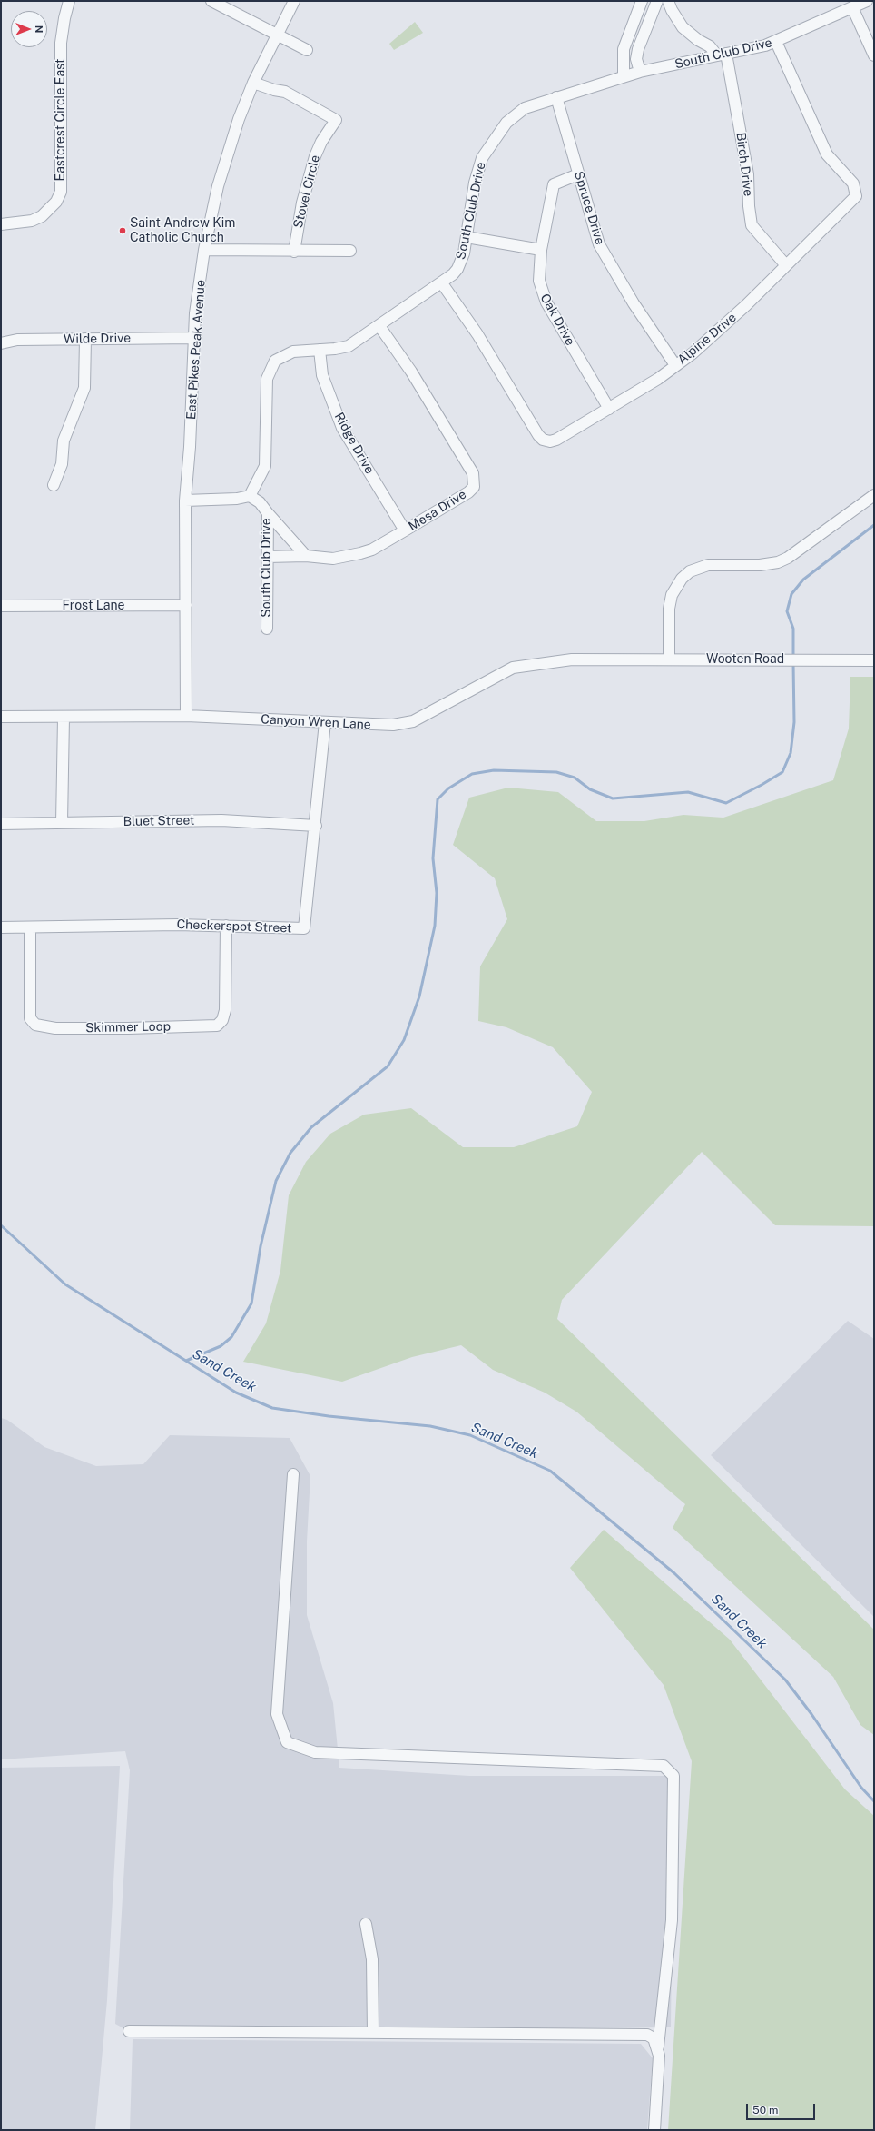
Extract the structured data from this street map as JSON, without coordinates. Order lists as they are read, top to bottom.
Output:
{
  "streets": {
    "street": [
      "South Club Drive",
      "Eastcrest Circle East",
      "Birch Drive",
      "Stovel Circle",
      "Spruce Drive",
      "Oak Drive",
      "Wilde Drive",
      "Alpine Drive",
      "East Pikes Peak Avenue",
      "Ridge Drive",
      "Mesa Drive",
      "Frost Lane",
      "Wooten Road",
      "Canyon Wren Lane",
      "Bluet Street",
      "Checkerspot Street",
      "Skimmer Loop"
    ]
  },
  "crossings": [
    ["South Club Drive", "Birch Drive"],
    ["South Club Drive", "Spruce Drive"],
    ["South Club Drive", "Alpine Drive"],
    ["South Club Drive", "Ridge Drive"],
    ["South Club Drive", "Mesa Drive"],
    ["Birch Drive", "Alpine Drive"],
    ["Stovel Circle", "East Pikes Peak Avenue"],
    ["Spruce Drive", "Oak Drive"],
    ["Spruce Drive", "Alpine Drive"],
    ["Oak Drive", "Alpine Drive"],
    ["Wilde Drive", "East Pikes Peak Avenue"],
    ["East Pikes Peak Avenue", "Frost Lane"],
    ["East Pikes Peak Avenue", "Canyon Wren Lane"],
    ["Ridge Drive", "Mesa Drive"],
    ["Wooten Road", "Canyon Wren Lane"],
    ["Canyon Wren Lane", "Checkerspot Street"],
    ["Bluet Street", "Checkerspot Street"],
    ["Checkerspot Street", "Skimmer Loop"]
  ],
  "water": ["Sand Creek"],
  "places": ["Saint Andrew Kim Catholic Church"],
  "scale_bar": "50 m",
  "north": "right"
}
